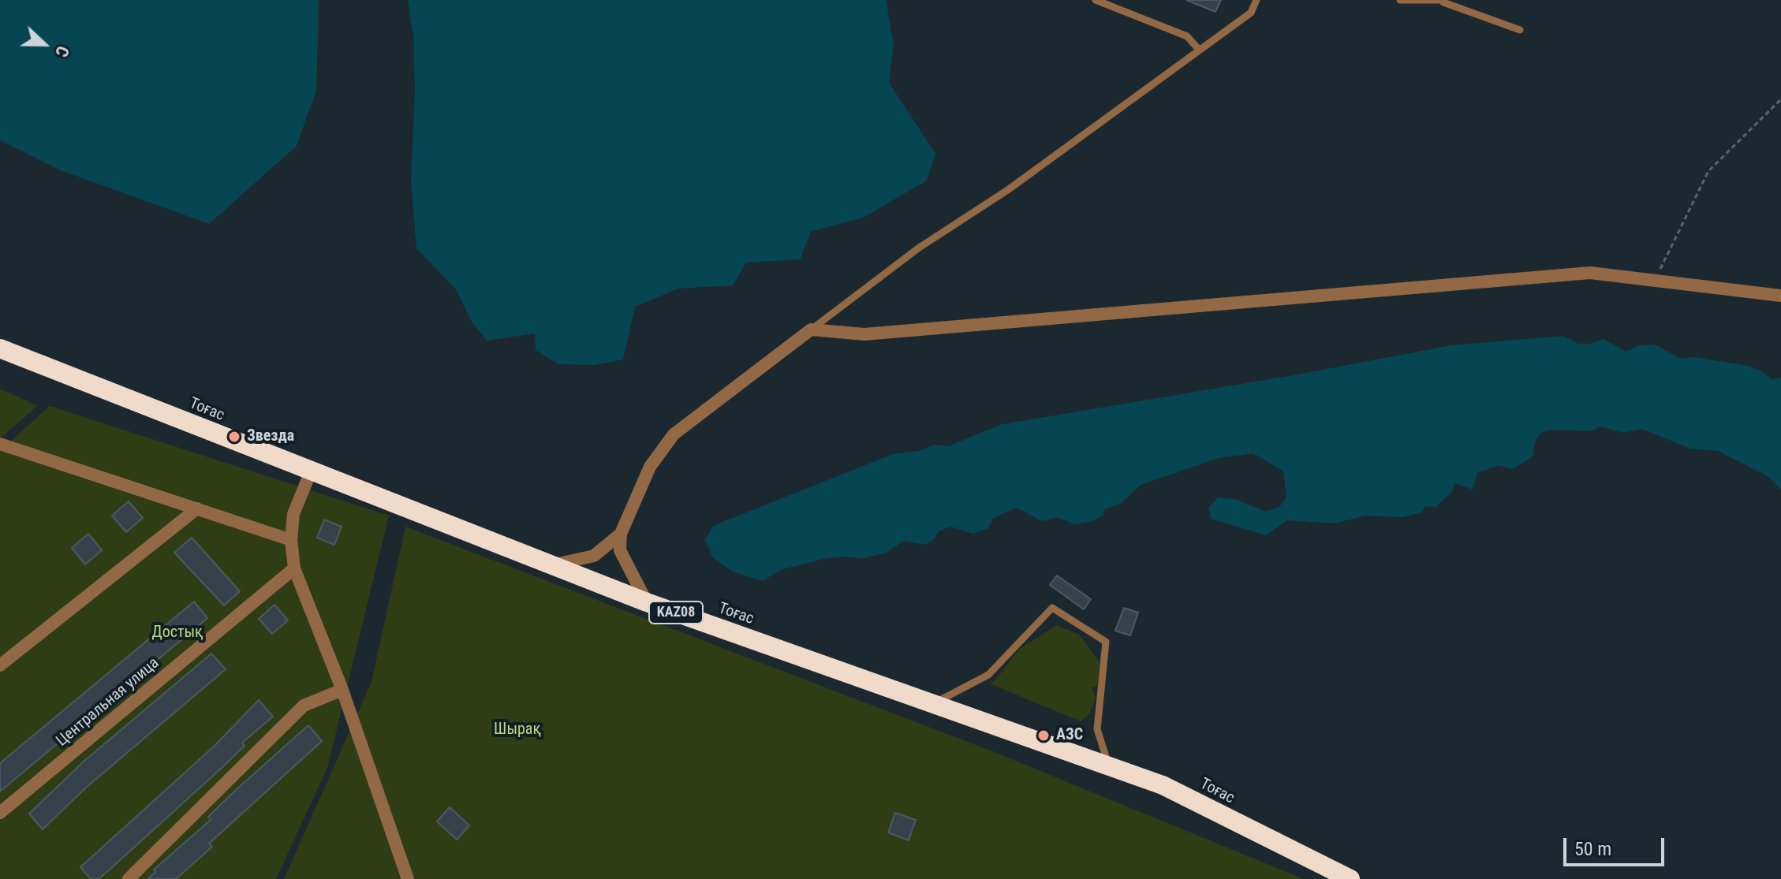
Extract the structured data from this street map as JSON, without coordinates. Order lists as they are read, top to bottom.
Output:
{
  "streets": {
    "highway": ["Тоғас", "KAZ08"],
    "street": ["Центральная улица"]
  },
  "parks": ["Достық", "Шырақ"],
  "places": ["Звезда", "АЗС"],
  "scale_bar": "50 m",
  "north": "right"
}
